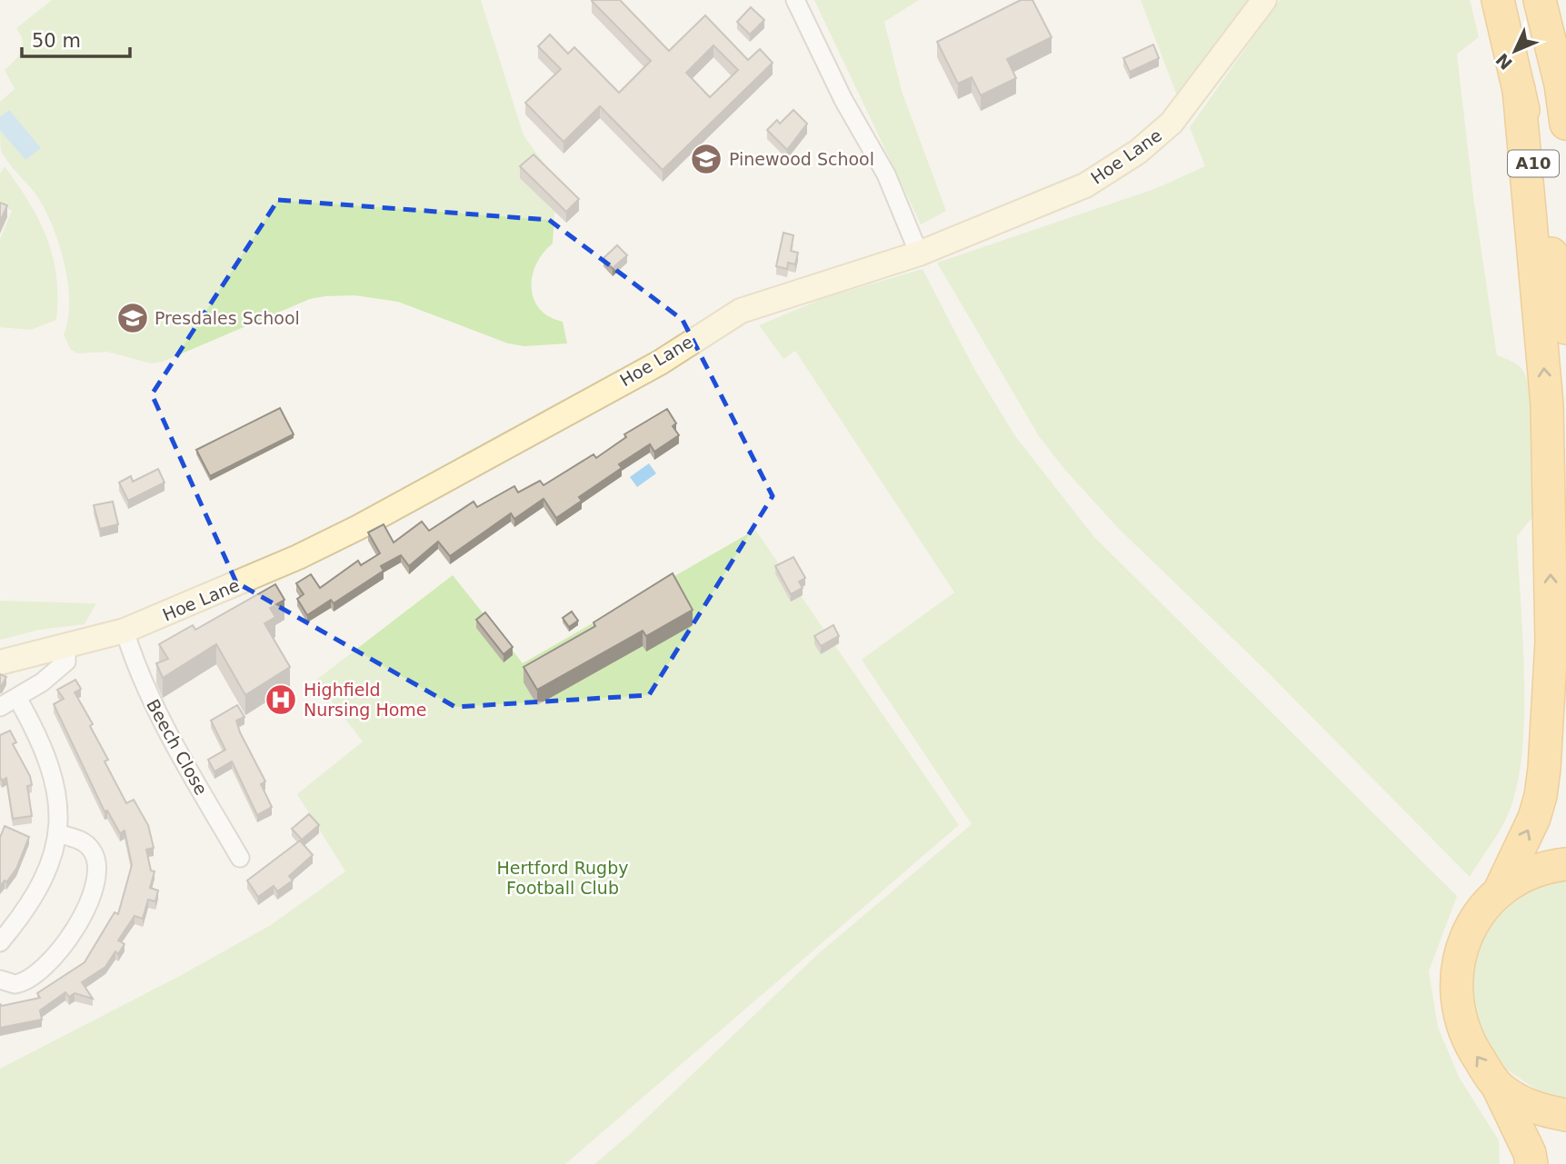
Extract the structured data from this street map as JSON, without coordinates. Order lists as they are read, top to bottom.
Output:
{
  "streets": {
    "highway": ["A10"],
    "street": ["Hoe Lane", "Beech Close"]
  },
  "crossings": [
    ["Hoe Lane", "Beech Close"]
  ],
  "parks": ["Hertford Rugby Football Club"],
  "places": {
    "school or university": ["Pinewood School", "Presdales School"],
    "hospital": ["Highfield Nursing Home"]
  },
  "scale_bar": "50 m",
  "north": "bottom left"
}
